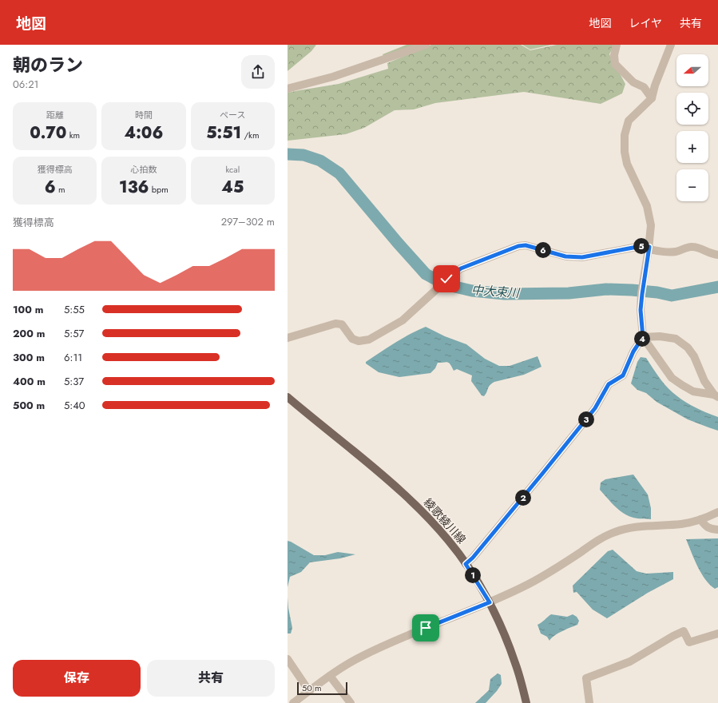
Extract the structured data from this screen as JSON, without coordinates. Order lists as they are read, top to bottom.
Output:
{
  "streets": {
    "main road": ["綾歌綾川線"]
  },
  "water": ["中大束川"],
  "scale_bar": "50 m",
  "north": "left",
  "page": {
    "header": "地図",
    "nav": ["地図", "レイヤ", "共有"],
    "heading": ["朝のラン", "06:21"],
    "map_buttons": ["+", "−"],
    "stats": [
      ["距離", "0.70 km"],
      ["時間", "4:06"],
      ["ペース", "5:51 /km"],
      ["獲得標高", "6 m"],
      ["心拍数", "136 bpm"],
      ["kcal", "45"]
    ],
    "chart": ["獲得標高", "297–302 m"],
    "pins": [
      "5",
      "6",
      "4",
      "3",
      "2",
      "1"
    ],
    "list": [
      {
        "name": "100 m",
        "note": "5:55"
      },
      {
        "name": "200 m",
        "note": "5:57"
      },
      {
        "name": "300 m",
        "note": "6:11"
      },
      {
        "name": "400 m",
        "note": "5:37"
      },
      {
        "name": "500 m",
        "note": "5:40"
      }
    ],
    "buttons": ["保存", "共有"],
    "scale": "50 m"
  }
}
